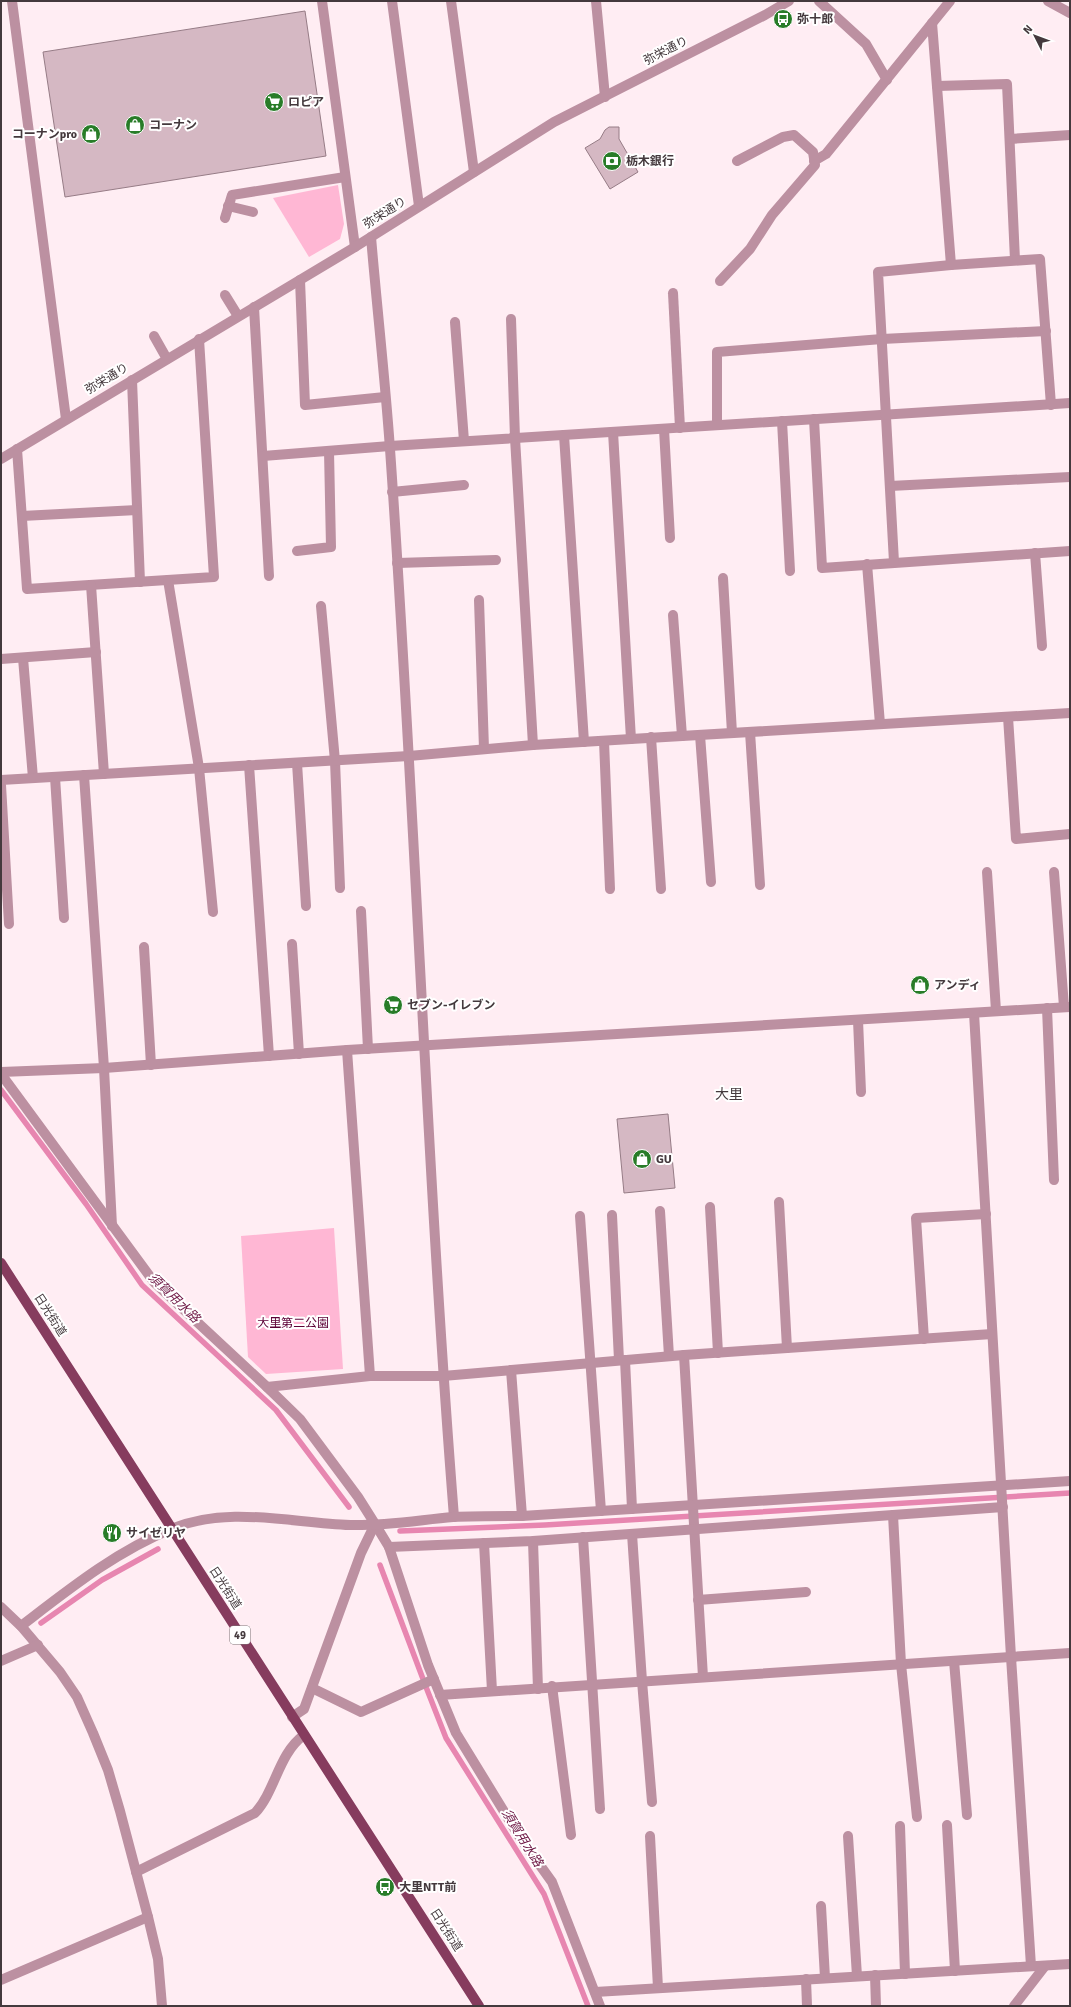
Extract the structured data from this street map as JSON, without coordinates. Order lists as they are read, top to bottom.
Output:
{
  "streets": {
    "main road": ["日光街道", "49"],
    "street": ["弥栄通り"]
  },
  "districts": ["大里"],
  "water": ["須賀用水路"],
  "parks": ["大里第二公園"],
  "places": {
    "bus stop": ["弥十郎", "大里NTT前"],
    "supermarket": ["ロピア", "セブン-イレブン"],
    "shop": [
      "コーナン",
      "コーナンpro",
      "アンディ",
      "GU"
    ],
    "bank": ["栃木銀行"],
    "restaurant": ["サイゼリヤ"]
  },
  "north": "top left"
}
